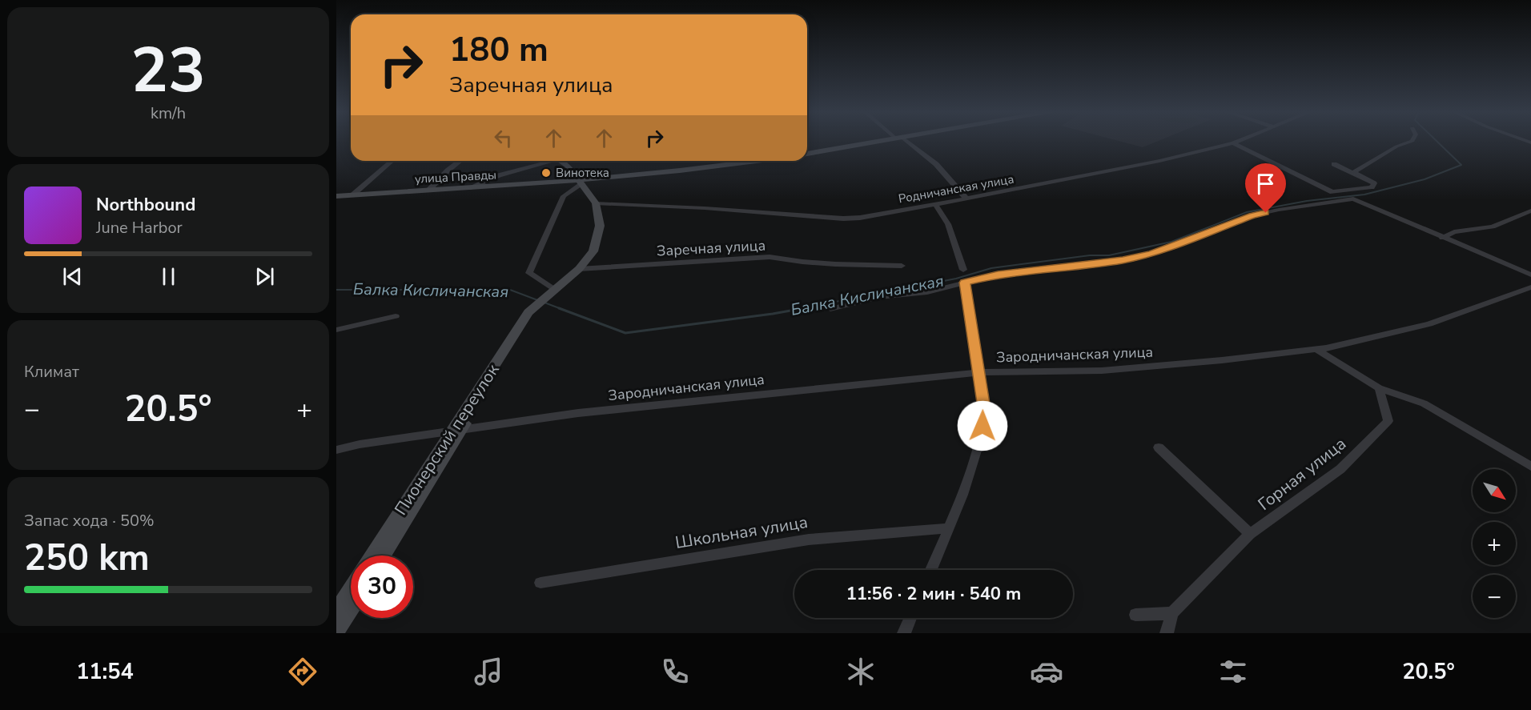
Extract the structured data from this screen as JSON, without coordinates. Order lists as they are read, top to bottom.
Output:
{
  "streets": {
    "street": [
      "улица Правды",
      "Родничанская улица",
      "Заречная улица",
      "Зародничанская улица",
      "Пионерский переулок",
      "Горная улица",
      "Школьная улица"
    ]
  },
  "crossings": [
    ["Родничанская улица", "Пионерский переулок"],
    ["Заречная улица", "Пионерский переулок"],
    ["Зародничанская улица", "Пионерский переулок"]
  ],
  "water": ["Балка Кисличанская"],
  "places": ["Винотека"],
  "north": "bottom right",
  "page": {
    "tile": [
      ["23", "km/h"],
      "Климат",
      ["Запас хода · 50%", "250 km"]
    ],
    "turn": ["180 m", "Заречная улица"],
    "song": ["Northbound", "June Harbor"],
    "heat": ["−", "20.5°", "+"],
    "map_buttons": ["+", "−"],
    "limit": "30",
    "trip": "11:56 · 2 мин · 540 m",
    "tabs": ["11:54", "20.5°"]
  }
}
